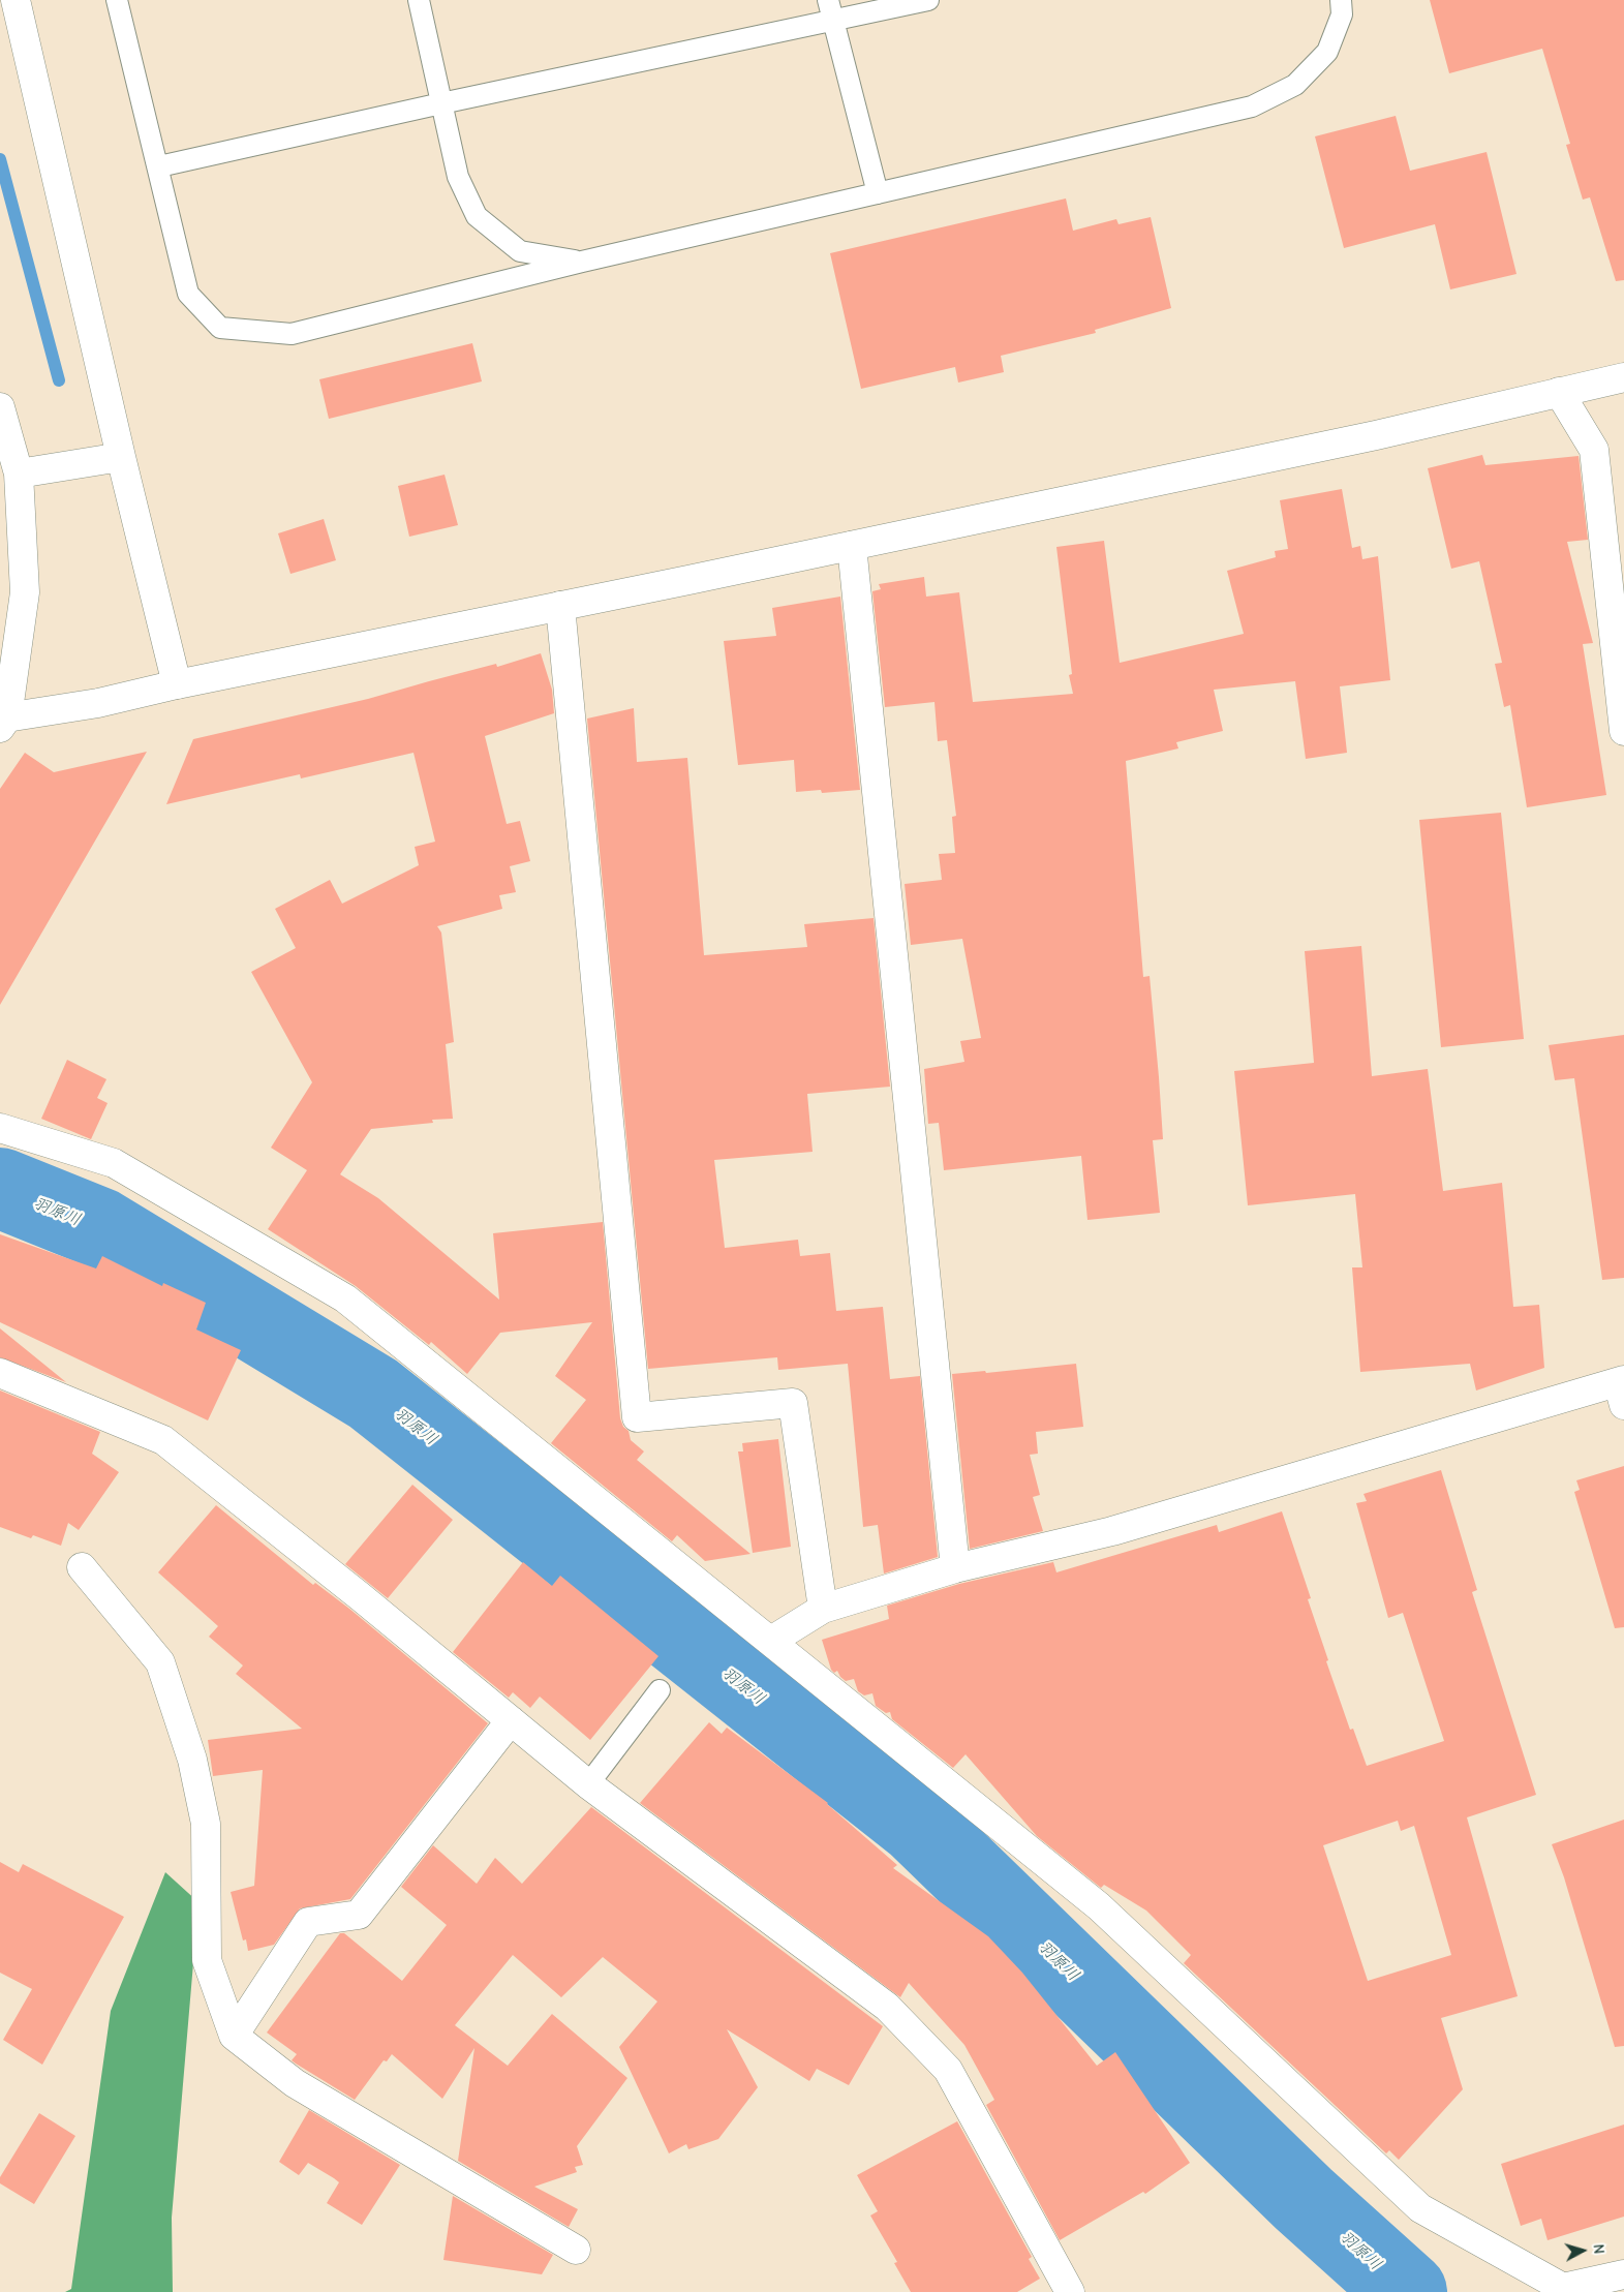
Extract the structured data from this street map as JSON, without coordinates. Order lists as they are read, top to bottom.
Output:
{
  "water": ["羽原川"],
  "north": "right"
}
